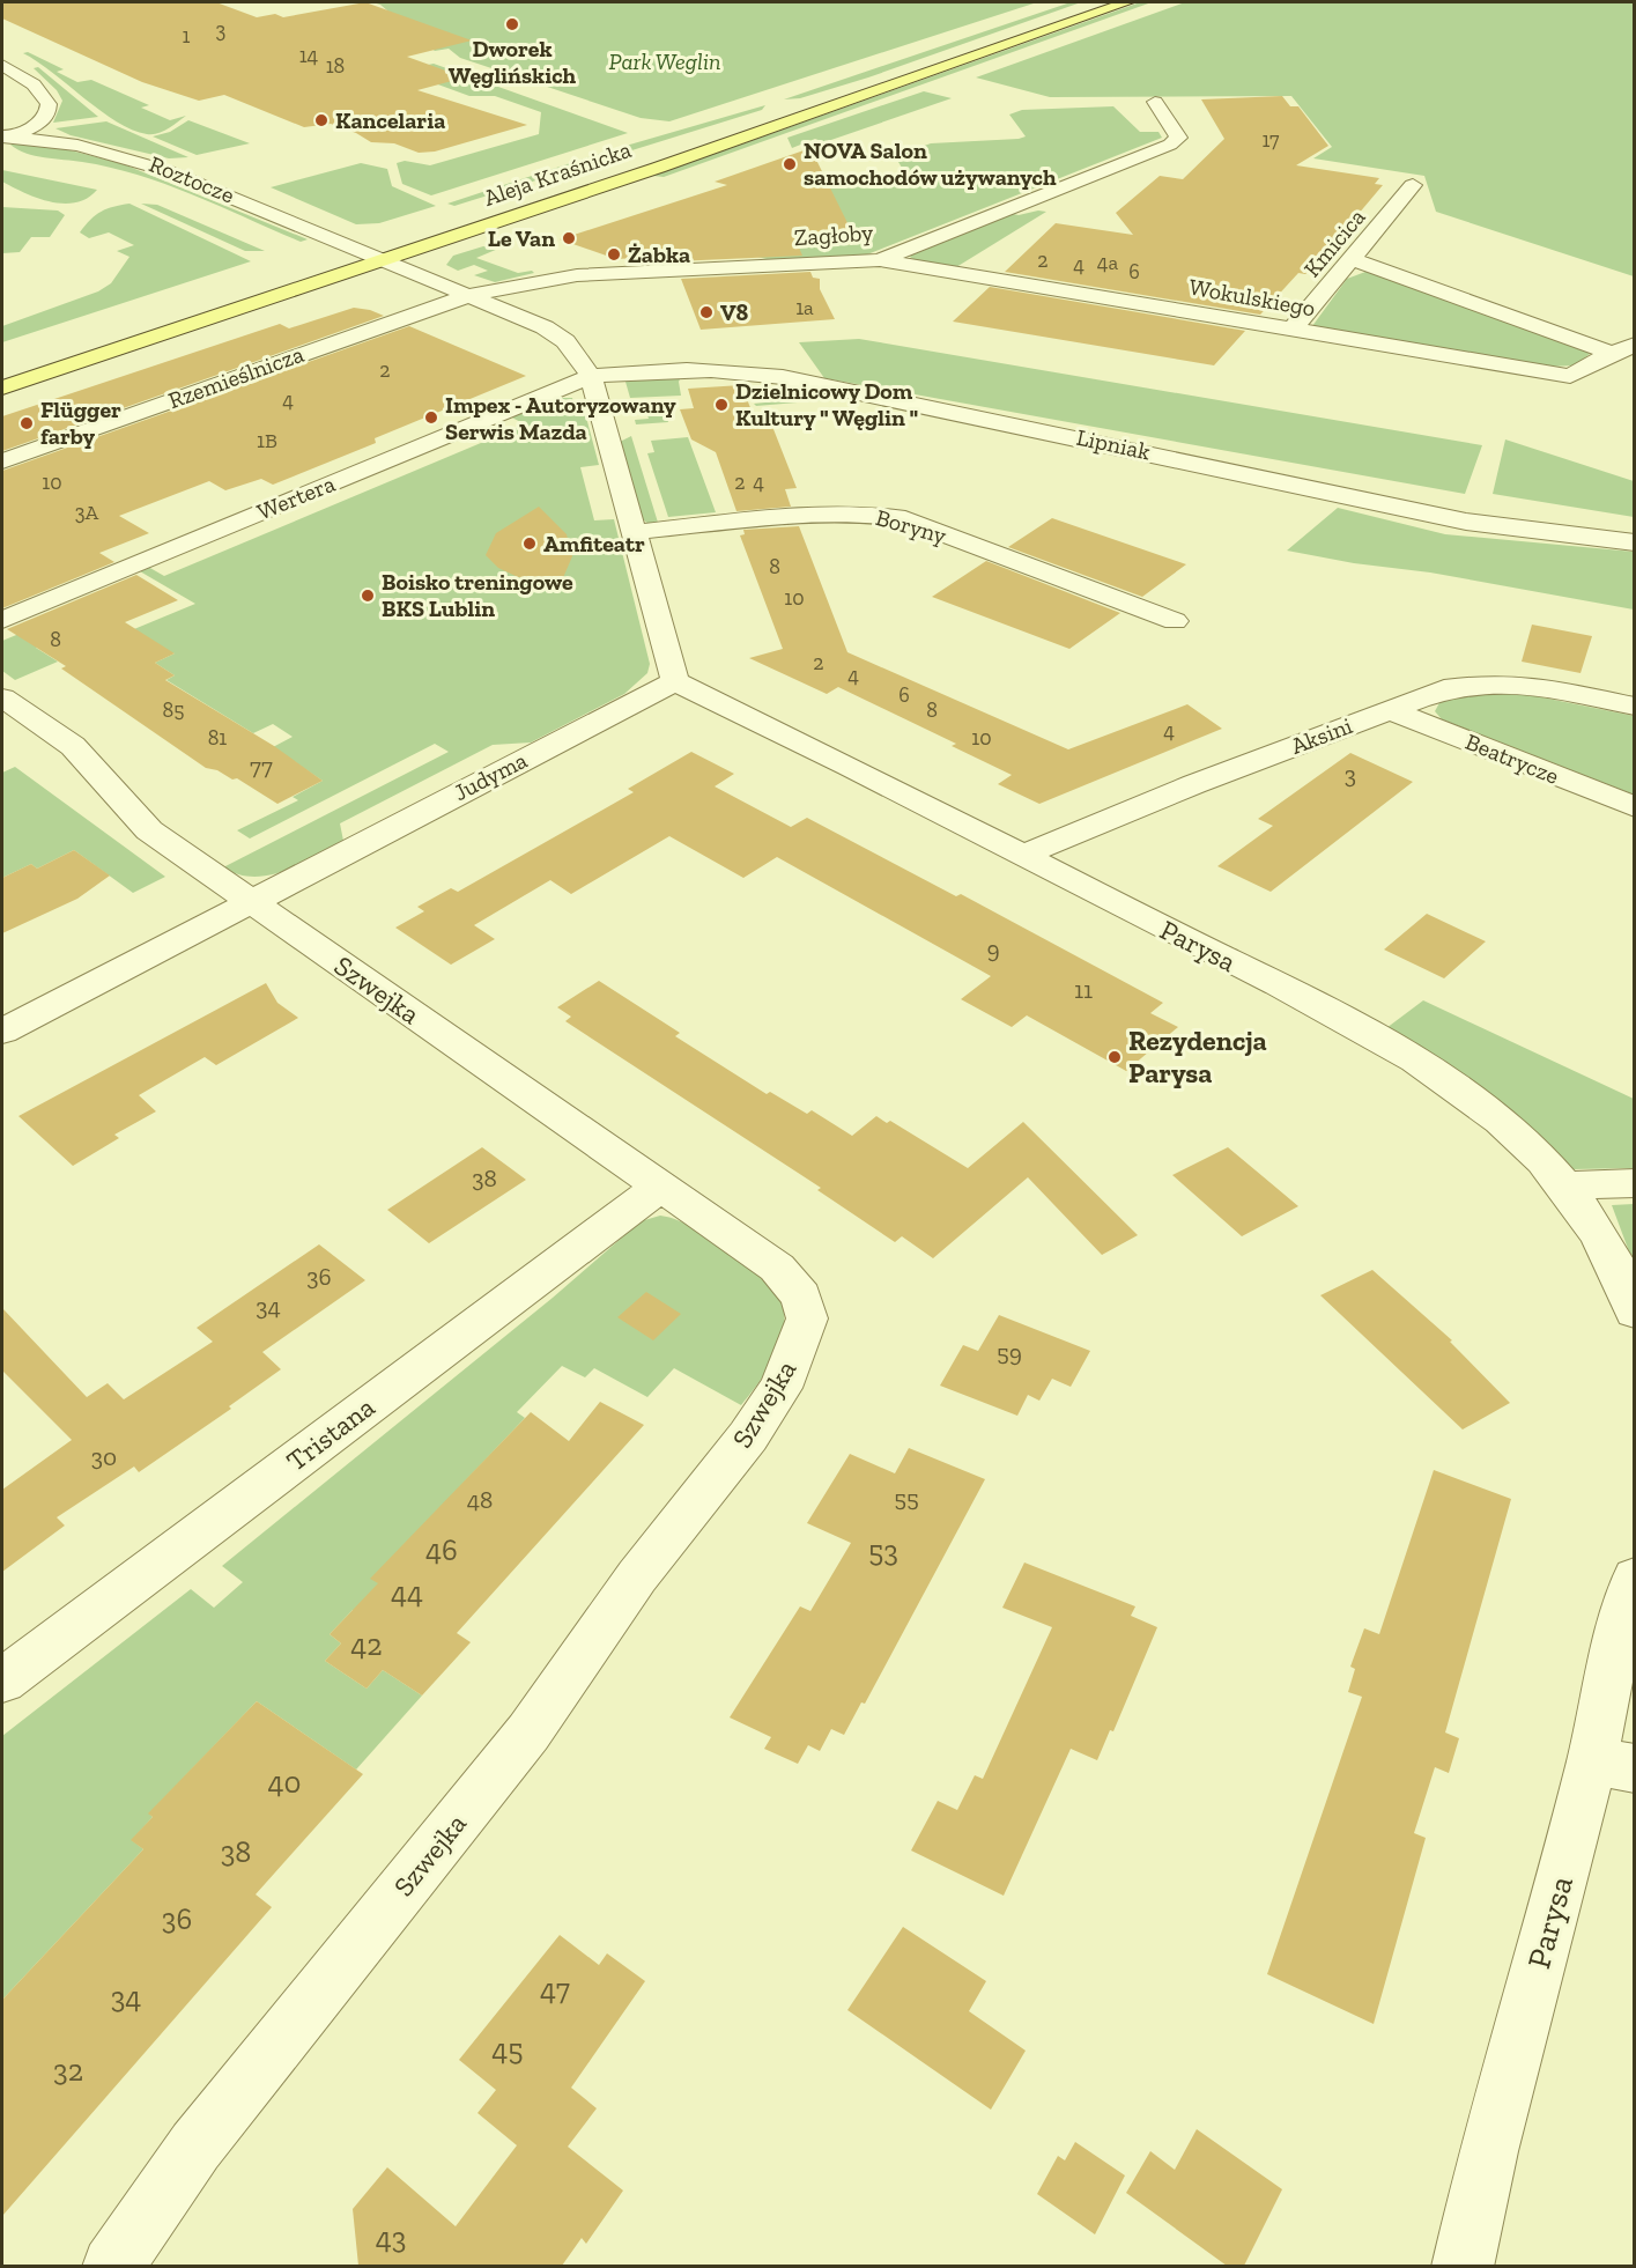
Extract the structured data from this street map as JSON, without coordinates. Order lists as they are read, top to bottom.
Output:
{
  "streets": {
    "main road": ["Aleja Kraśnicka"],
    "street": [
      "Roztocze",
      "Zagłoby",
      "Kmicica",
      "Wokulskiego",
      "Rzemieślnicza",
      "Lipniak",
      "Wertera",
      "Boryny",
      "Aksini",
      "Beatrycze",
      "Judyma",
      "Parysa",
      "Szwejka",
      "Tristana"
    ]
  },
  "crossings": [
    ["Aleja Kraśnicka", "Roztocze"],
    ["Zagłoby", "Wokulskiego"],
    ["Zagłoby", "Rzemieślnicza"],
    ["Kmicica", "Wokulskiego"],
    ["Lipniak", "Wertera"],
    ["Aksini", "Beatrycze"],
    ["Aksini", "Parysa"],
    ["Judyma", "Parysa"],
    ["Judyma", "Szwejka"],
    ["Szwejka", "Tristana"]
  ],
  "parks": ["Park Weglin"],
  "places": [
    "Dworek Węglińskich",
    "Kancelaria",
    "NOVA Salon samochodów używanych",
    "Le Van",
    "Żabka",
    "V8",
    "Dzielnicowy Dom Kultury \" Węglin \"",
    "Impex - Autoryzowany Serwis Mazda",
    "Flügger farby",
    "Amfiteatr",
    "Boisko treningowe BKS Lublin",
    "Rezydencja Parysa"
  ],
  "house_numbers": [
    "3",
    "1",
    "14",
    "18",
    "17",
    "2",
    "4a",
    "4",
    "6",
    "1a",
    "2",
    "4",
    "1B",
    "10",
    "2",
    "4",
    "3A",
    "8",
    "10",
    "8",
    "2",
    "4",
    "6",
    "85",
    "8",
    "4",
    "81",
    "10",
    "77",
    "3",
    "9",
    "11",
    "38",
    "36",
    "34",
    "59",
    "30",
    "55",
    "48",
    "46",
    "53",
    "44",
    "42",
    "40",
    "38",
    "36",
    "47",
    "34",
    "45",
    "32",
    "43"
  ]
}
